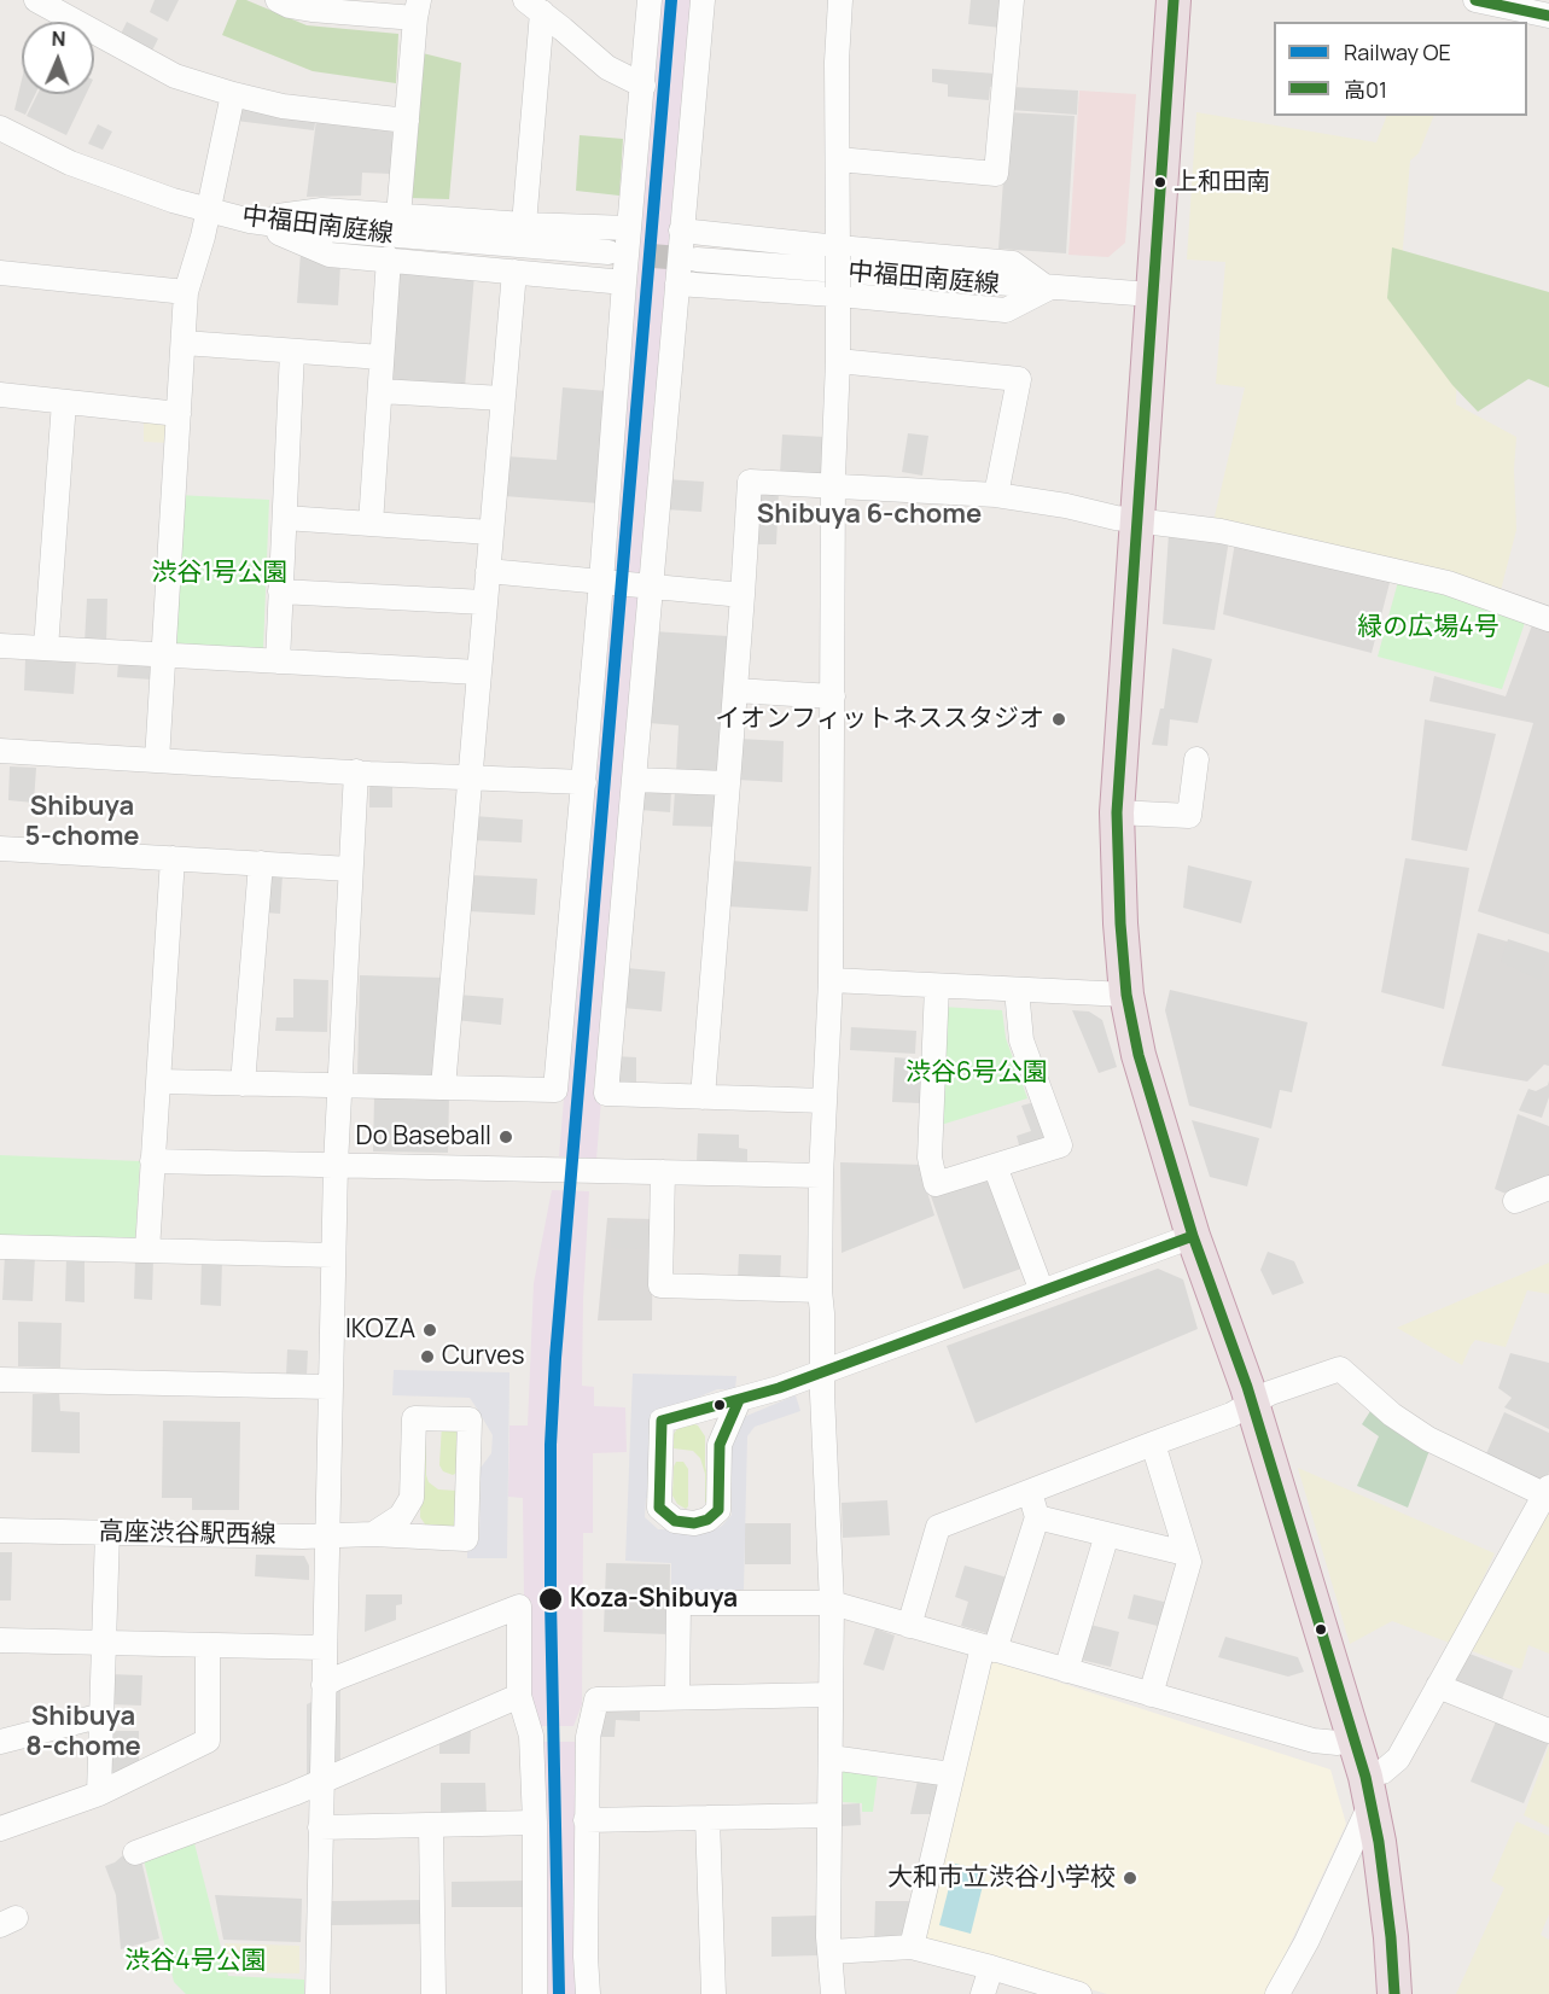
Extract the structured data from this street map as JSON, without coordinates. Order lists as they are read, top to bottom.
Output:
{
  "streets": {
    "street": ["中福田南庭線", "高座渋谷駅西線"]
  },
  "districts": ["Shibuya 6-chome", "Shibuya 5-chome", "Shibuya 8-chome"],
  "parks": [
    "渋谷1号公園",
    "緑の広場4号",
    "渋谷6号公園",
    "渋谷4号公園"
  ],
  "places": [
    "上和田南",
    "イオンフィットネススタジオ",
    "Do Baseball",
    "IKOZA",
    "Curves",
    "Koza-Shibuya",
    "大和市立渋谷小学校"
  ],
  "lines": ["rail line OE", "transit line 高01"],
  "legend": ["Railway OE", "高01"],
  "north": "top"
}
